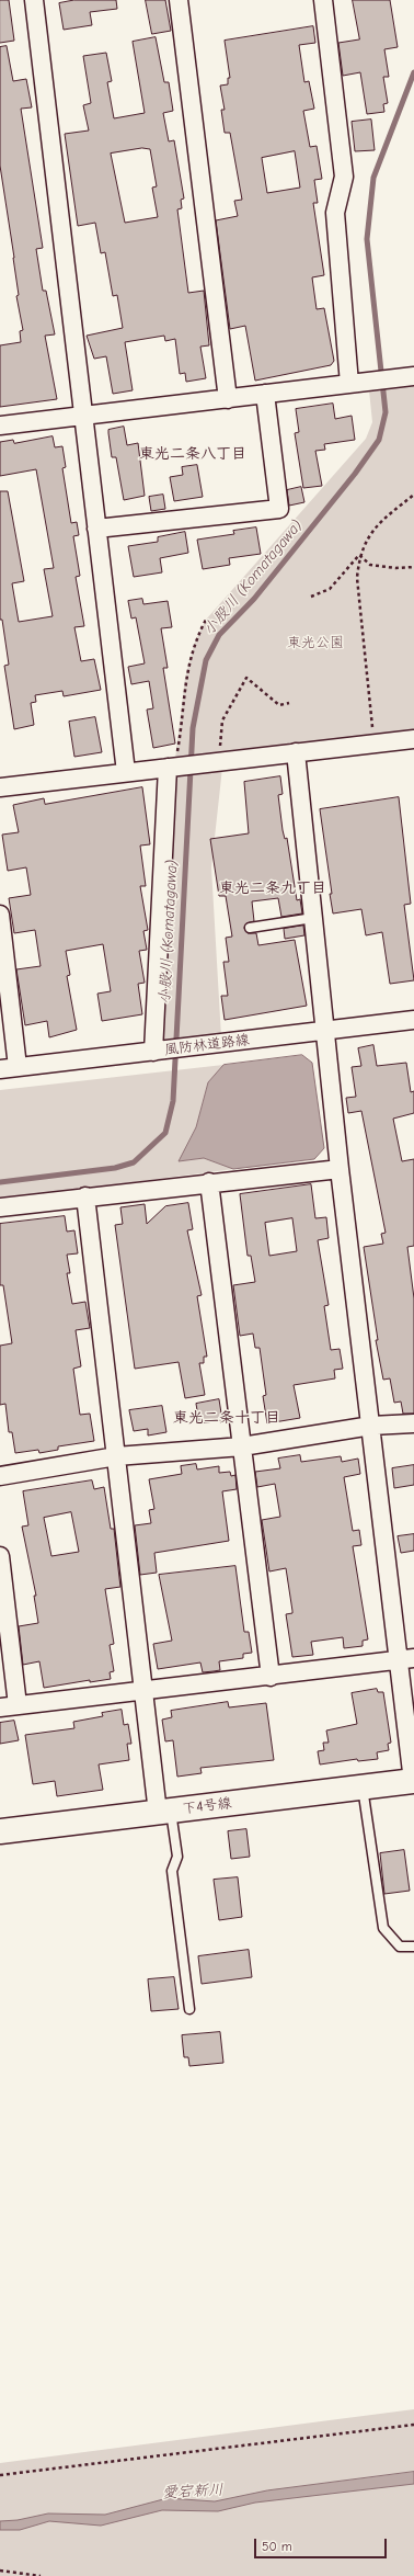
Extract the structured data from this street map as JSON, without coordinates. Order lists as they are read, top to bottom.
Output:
{
  "streets": {
    "street": ["風防林道路線", "下4号線"]
  },
  "districts": ["東光二条八丁目", "東光二条九丁目", "東光二条十丁目"],
  "water": ["小股川 (Komatagawa)", "愛宕新川"],
  "parks": ["東光公園"],
  "scale_bar": "50 m"
}
